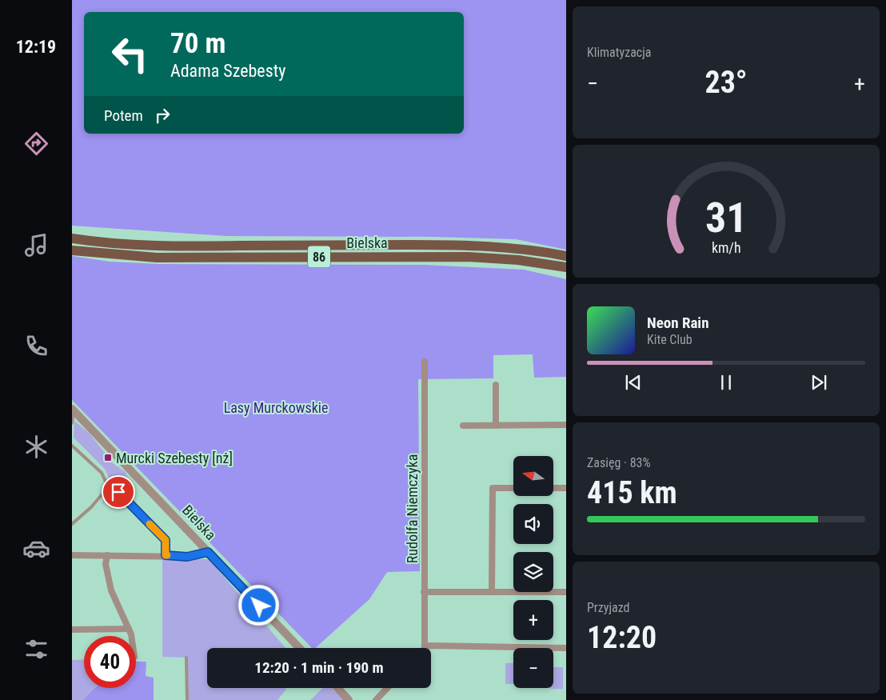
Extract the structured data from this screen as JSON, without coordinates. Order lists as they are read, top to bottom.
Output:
{
  "streets": {
    "main road": ["Bielska", "86"],
    "street": ["Rudolfa Niemczyka"]
  },
  "parks": ["Lasy Murckowskie"],
  "places": {
    "transit": ["Murcki Szebesty [nż]"]
  },
  "north": "left",
  "page": {
    "tabs": "12:19",
    "tile": [
      "Klimatyzacja",
      ["Zasięg · 83%", "415 km"],
      ["Przyjazd", "12:20"]
    ],
    "turn": ["70 m", "Adama Szebesty"],
    "heat": ["−", "23°", "+"],
    "then": "Potem",
    "song": ["Neon Rain", "Kite Club"],
    "map_buttons": ["+", "−"],
    "limit": "40",
    "trip": "12:20 · 1 min · 190 m",
    "gauge": ["31", "km/h"]
  }
}
